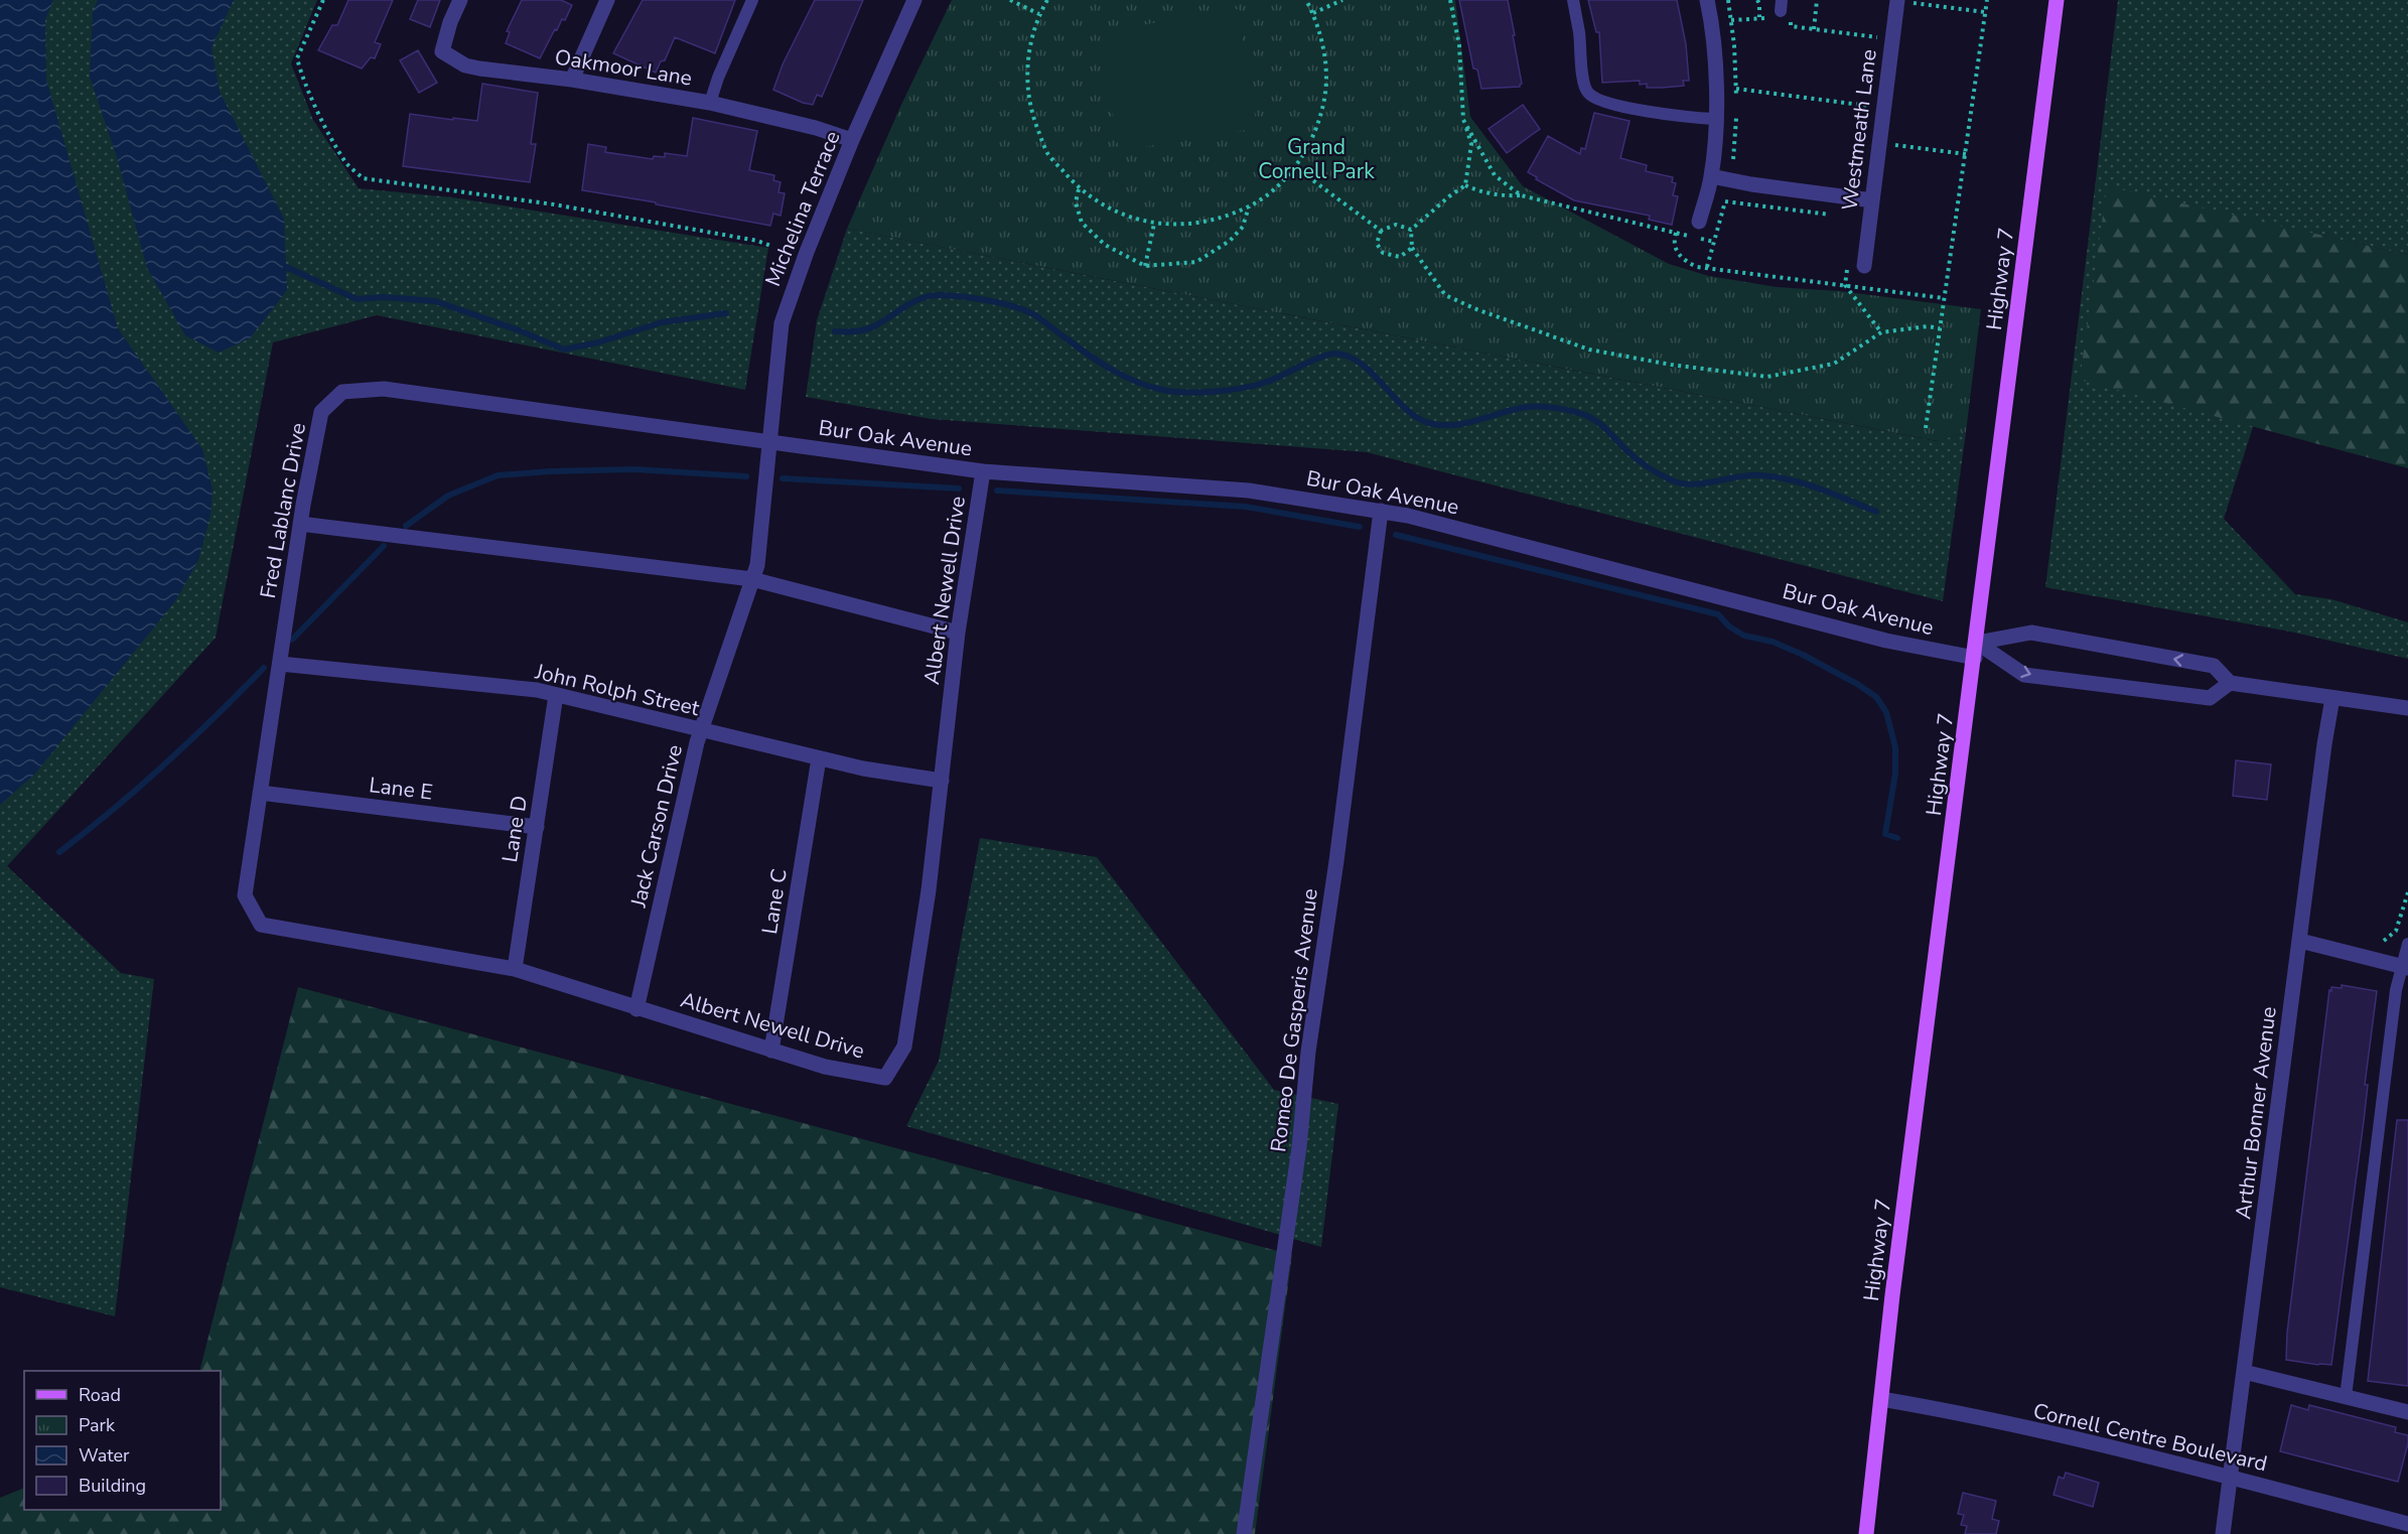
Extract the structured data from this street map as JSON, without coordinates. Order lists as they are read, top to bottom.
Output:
{
  "streets": {
    "main road": ["Highway 7"],
    "street": [
      "Oakmoor Lane",
      "Westmeath Lane",
      "Michelina Terrace",
      "Bur Oak Avenue",
      "Fred Lablanc Drive",
      "Albert Newell Drive",
      "John Rolph Street",
      "Lane E",
      "Jack Carson Drive",
      "Lane D",
      "Lane C",
      "Romeo De Gasperis Avenue",
      "Arthur Bonner Avenue",
      "Cornell Centre Boulevard"
    ]
  },
  "crossings": [
    ["Oakmoor Lane", "Michelina Terrace"],
    ["Michelina Terrace", "Bur Oak Avenue"],
    ["Michelina Terrace", "Fred Lablanc Drive"],
    ["Michelina Terrace", "Jack Carson Drive"],
    ["Highway 7", "Bur Oak Avenue"],
    ["Highway 7", "Cornell Centre Boulevard"],
    ["Bur Oak Avenue", "Fred Lablanc Drive"],
    ["Bur Oak Avenue", "Albert Newell Drive"],
    ["Bur Oak Avenue", "Jack Carson Drive"],
    ["Bur Oak Avenue", "Romeo De Gasperis Avenue"],
    ["Fred Lablanc Drive", "Albert Newell Drive"],
    ["Fred Lablanc Drive", "John Rolph Street"],
    ["Fred Lablanc Drive", "Lane E"],
    ["Fred Lablanc Drive", "Jack Carson Drive"],
    ["Albert Newell Drive", "John Rolph Street"],
    ["Albert Newell Drive", "Jack Carson Drive"],
    ["Albert Newell Drive", "Lane D"],
    ["Albert Newell Drive", "Lane C"],
    ["John Rolph Street", "Jack Carson Drive"],
    ["John Rolph Street", "Lane D"],
    ["John Rolph Street", "Lane C"],
    ["Lane E", "Lane D"],
    ["Arthur Bonner Avenue", "Cornell Centre Boulevard"]
  ],
  "parks": ["Grand Cornell Park"],
  "legend": [
    "Road",
    "Park",
    "Water",
    "Building"
  ]
}
